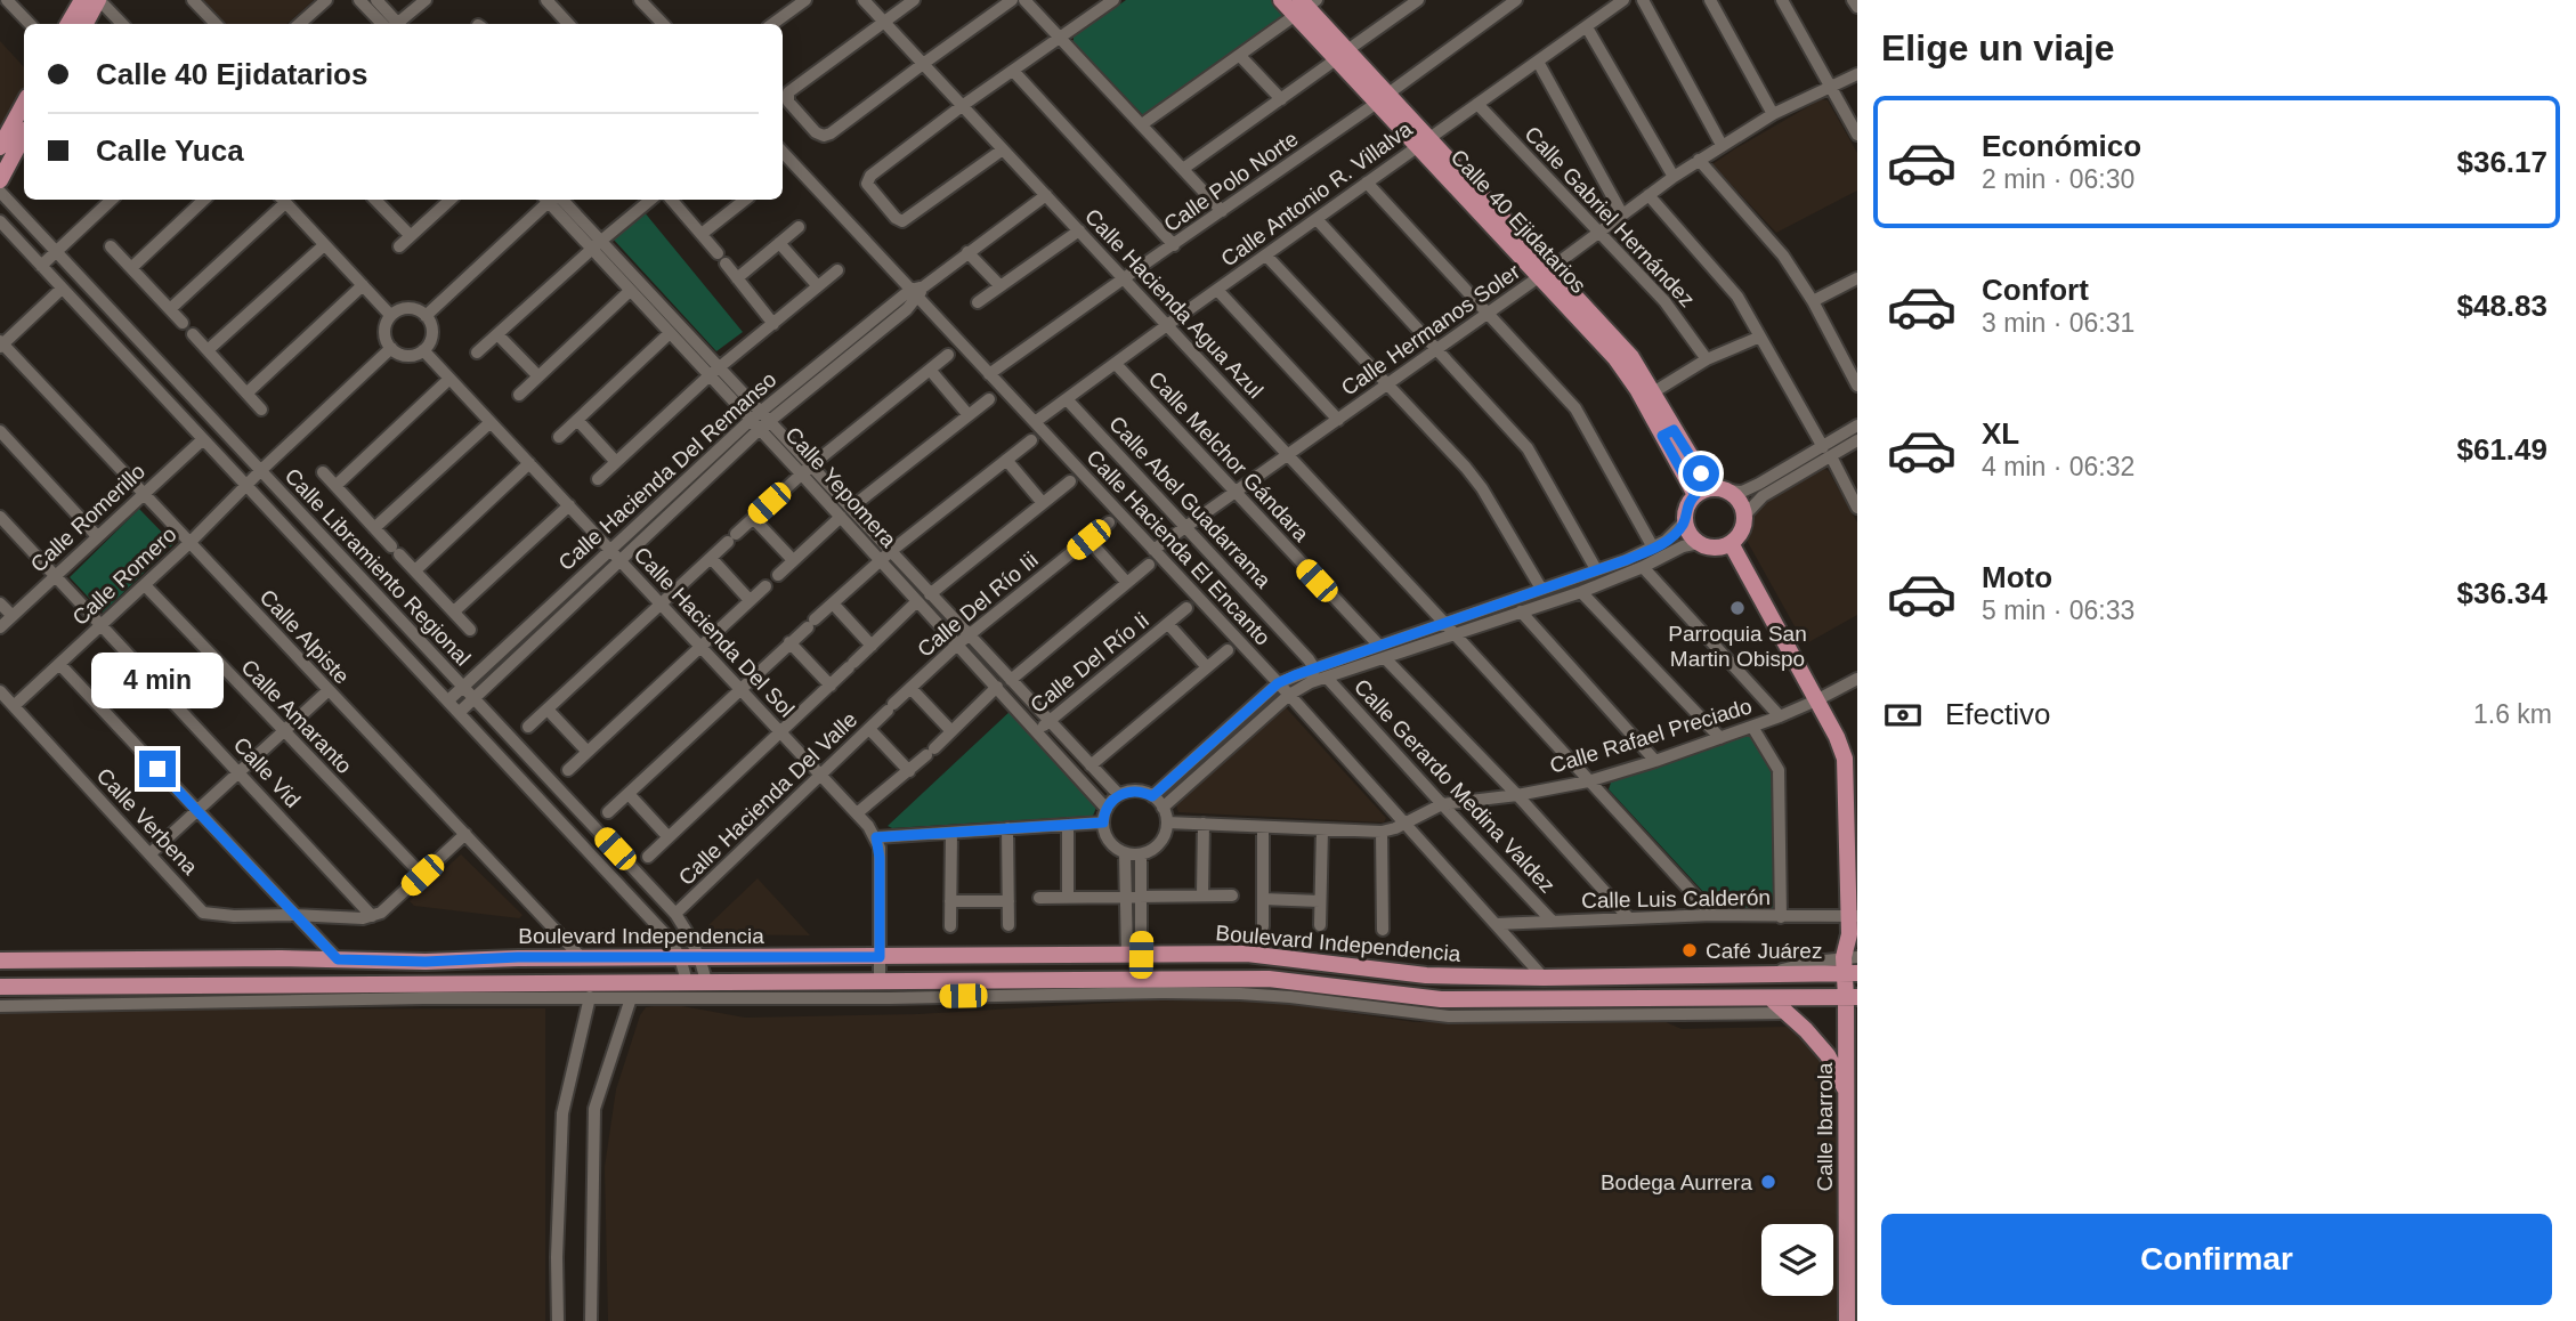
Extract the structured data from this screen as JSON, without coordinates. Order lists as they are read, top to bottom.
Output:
{
  "streets": {
    "main road": ["Calle 40 Ejidatarios", "Boulevard Independencia", "Calle Ibarrola"],
    "street": [
      "Calle Polo Norte",
      "Calle Antonio R. Villalva",
      "Calle Gabriel Hernández",
      "Calle Hacienda Agua Azul",
      "Calle Hermanos Soler",
      "Calle Melchor Gándara",
      "Calle Hacienda Del Remanso",
      "Calle Yepomera",
      "Calle Abel Guadarrama",
      "Calle Romerillo",
      "Calle Hacienda El Encanto",
      "Calle Libramiento Regional",
      "Calle Romero",
      "Calle Del Río Iii",
      "Calle Hacienda Del Sol",
      "Calle Alpiste",
      "Calle Del Río Ii",
      "Calle Amaranto",
      "Calle Rafael Preciado",
      "Calle Vid",
      "Calle Gerardo Medina Valdez",
      "Calle Hacienda Del Valle",
      "Calle Verbena",
      "Calle Luis Calderón"
    ]
  },
  "crossings": [
    ["Calle Polo Norte", "Calle 40 Ejidatarios"],
    ["Calle Polo Norte", "Calle Hacienda Agua Azul"],
    ["Calle Polo Norte", "Calle Hacienda El Encanto"],
    ["Calle Antonio R. Villalva", "Calle Gabriel Hernández"],
    ["Calle Antonio R. Villalva", "Calle 40 Ejidatarios"],
    ["Calle Antonio R. Villalva", "Calle Hacienda Agua Azul"],
    ["Calle Antonio R. Villalva", "Calle Melchor Gándara"],
    ["Calle Antonio R. Villalva", "Calle Abel Guadarrama"],
    ["Calle Antonio R. Villalva", "Calle Hacienda El Encanto"],
    ["Calle Gabriel Hernández", "Calle Hermanos Soler"],
    ["Calle 40 Ejidatarios", "Calle Hermanos Soler"],
    ["Calle Hacienda Agua Azul", "Calle Hermanos Soler"],
    ["Calle Hacienda Agua Azul", "Calle Hacienda Del Remanso"],
    ["Calle Hacienda Agua Azul", "Calle Rafael Preciado"],
    ["Calle Hacienda Agua Azul", "Calle Luis Calderón"],
    ["Calle Hermanos Soler", "Calle Melchor Gándara"],
    ["Calle Hermanos Soler", "Calle Abel Guadarrama"],
    ["Calle Hermanos Soler", "Calle Hacienda El Encanto"],
    ["Calle Hacienda Del Remanso", "Calle Yepomera"],
    ["Calle Hacienda Del Remanso", "Calle Hacienda El Encanto"],
    ["Calle Hacienda Del Remanso", "Calle Libramiento Regional"],
    ["Calle Hacienda Del Remanso", "Calle Hacienda Del Sol"],
    ["Calle Yepomera", "Calle Del Río Iii"],
    ["Calle Yepomera", "Calle Del Río Ii"],
    ["Calle Yepomera", "Calle Rafael Preciado"],
    ["Calle Romerillo", "Calle Libramiento Regional"],
    ["Calle Romerillo", "Calle Alpiste"],
    ["Calle Romerillo", "Calle Vid"],
    ["Calle Hacienda El Encanto", "Calle Rafael Preciado"],
    ["Calle Hacienda El Encanto", "Calle Luis Calderón"],
    ["Calle Hacienda El Encanto", "Boulevard Independencia"],
    ["Calle Libramiento Regional", "Calle Romero"],
    ["Calle Libramiento Regional", "Calle Hacienda Del Valle"],
    ["Calle Libramiento Regional", "Boulevard Independencia"],
    ["Calle Romero", "Calle Hacienda Del Sol"],
    ["Calle Romero", "Calle Alpiste"],
    ["Calle Romero", "Calle Amaranto"],
    ["Calle Romero", "Calle Vid"],
    ["Calle Romero", "Calle Verbena"],
    ["Calle Del Río Iii", "Calle Hacienda Del Valle"],
    ["Calle Hacienda Del Sol", "Calle Hacienda Del Valle"],
    ["Calle Alpiste", "Boulevard Independencia"],
    ["Calle Rafael Preciado", "Calle Gerardo Medina Valdez"],
    ["Calle Vid", "Calle Verbena"],
    ["Calle Gerardo Medina Valdez", "Calle Luis Calderón"],
    ["Calle Luis Calderón", "Calle Ibarrola"],
    ["Boulevard Independencia", "Calle Ibarrola"]
  ],
  "places": ["Parroquia San Martin Obispo", "Café Juárez", "Bodega Aurrera"],
  "page": {
    "heading": "Elige un viaje",
    "banner": ["Calle 40 Ejidatarios", "Calle Yuca"],
    "list": [
      {
        "name": "Económico",
        "note": "2 min · 06:30",
        "value": "$36.17"
      },
      {
        "name": "Confort",
        "note": "3 min · 06:31",
        "value": "$48.83"
      },
      {
        "name": "XL",
        "note": "4 min · 06:32",
        "value": "$61.49"
      },
      {
        "name": "Moto",
        "note": "5 min · 06:33",
        "value": "$36.34"
      }
    ],
    "bubble": "4 min",
    "pay": ["Efectivo", "1.6 km"],
    "buttons": "Confirmar"
  }
}
